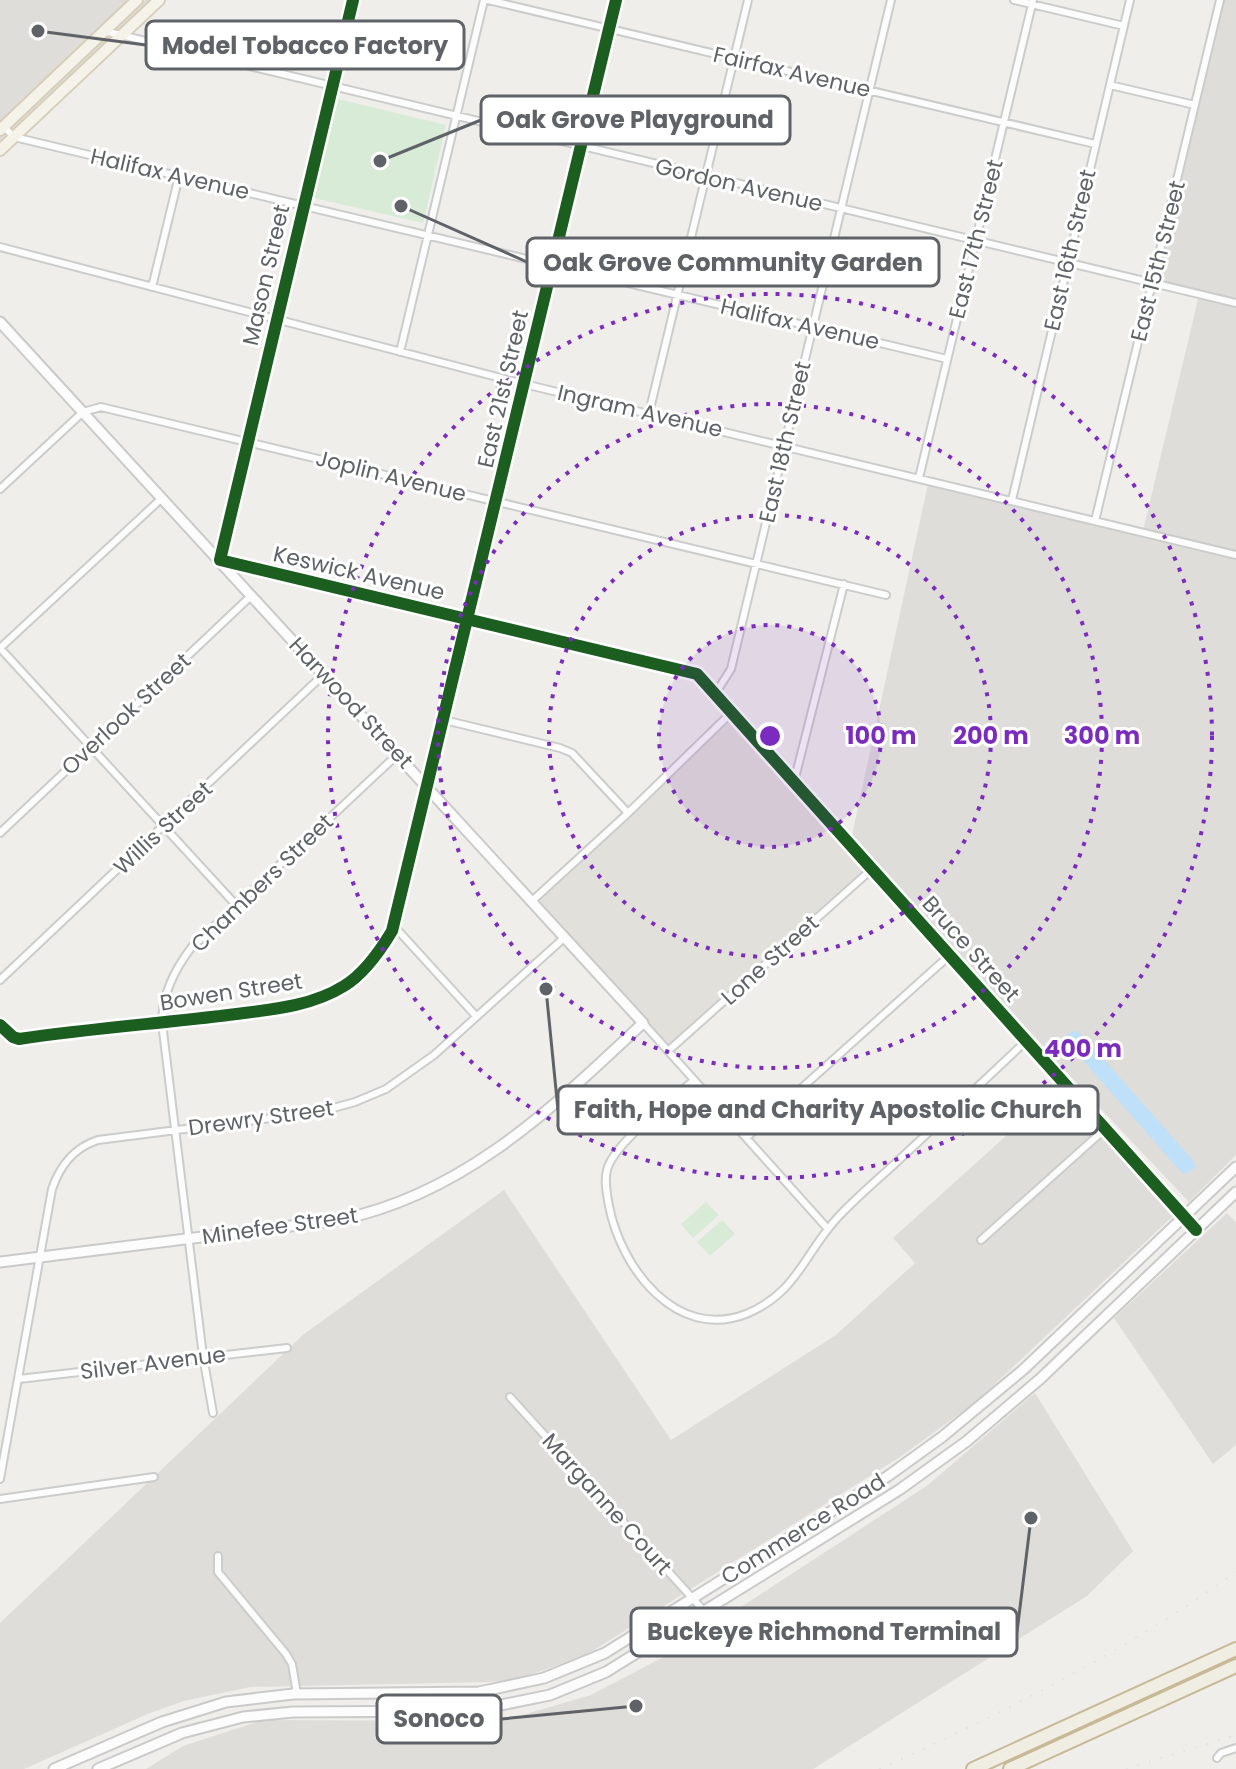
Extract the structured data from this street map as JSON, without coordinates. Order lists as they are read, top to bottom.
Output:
{
  "streets": {
    "main road": ["Harwood Street", "Minefee Street", "Commerce Road"],
    "street": [
      "Fairfax Avenue",
      "Halifax Avenue",
      "Gordon Avenue",
      "East 17th Street",
      "East 16th Street",
      "East 15th Street",
      "Mason Street",
      "East 21st Street",
      "Ingram Avenue",
      "East 18th Street",
      "Joplin Avenue",
      "Keswick Avenue",
      "Overlook Street",
      "Willis Street",
      "Chambers Street",
      "Bruce Street",
      "Lone Street",
      "Bowen Street",
      "Drewry Street",
      "Silver Avenue",
      "Marganne Court"
    ]
  },
  "crossings": [
    ["Fairfax Avenue", "East 17th Street"],
    ["Fairfax Avenue", "East 16th Street"],
    ["Fairfax Avenue", "East 21st Street"],
    ["Fairfax Avenue", "East 18th Street"],
    ["Halifax Avenue", "East 17th Street"],
    ["Halifax Avenue", "Mason Street"],
    ["Halifax Avenue", "East 21st Street"],
    ["Halifax Avenue", "East 18th Street"],
    ["Gordon Avenue", "East 17th Street"],
    ["Gordon Avenue", "East 16th Street"],
    ["Gordon Avenue", "East 15th Street"],
    ["Gordon Avenue", "Mason Street"],
    ["Gordon Avenue", "East 21st Street"],
    ["Gordon Avenue", "East 18th Street"],
    ["East 17th Street", "Ingram Avenue"],
    ["East 16th Street", "Ingram Avenue"],
    ["East 15th Street", "Ingram Avenue"],
    ["Mason Street", "Ingram Avenue"],
    ["Mason Street", "Joplin Avenue"],
    ["Mason Street", "Keswick Avenue"],
    ["Mason Street", "Harwood Street"],
    ["East 21st Street", "Ingram Avenue"],
    ["East 21st Street", "Joplin Avenue"],
    ["East 21st Street", "Keswick Avenue"],
    ["East 21st Street", "Harwood Street"],
    ["East 21st Street", "Bowen Street"],
    ["Ingram Avenue", "East 18th Street"],
    ["East 18th Street", "Joplin Avenue"],
    ["East 18th Street", "Keswick Avenue"],
    ["East 18th Street", "Bruce Street"],
    ["Joplin Avenue", "Harwood Street"],
    ["Keswick Avenue", "Harwood Street"],
    ["Keswick Avenue", "Bruce Street"],
    ["Harwood Street", "Overlook Street"],
    ["Harwood Street", "Willis Street"],
    ["Harwood Street", "Chambers Street"],
    ["Harwood Street", "Lone Street"],
    ["Harwood Street", "Bowen Street"],
    ["Harwood Street", "Drewry Street"],
    ["Harwood Street", "Minefee Street"],
    ["Chambers Street", "Bowen Street"],
    ["Chambers Street", "Drewry Street"],
    ["Chambers Street", "Minefee Street"],
    ["Chambers Street", "Silver Avenue"],
    ["Bruce Street", "Lone Street"],
    ["Bruce Street", "Commerce Road"],
    ["Drewry Street", "Minefee Street"],
    ["Marganne Court", "Commerce Road"]
  ],
  "places": [
    "Model Tobacco Factory",
    "Oak Grove Playground",
    "Oak Grove Community Garden",
    "Faith, Hope and Charity Apostolic Church",
    "Buckeye Richmond Terminal",
    "Sonoco"
  ],
  "rings": [
    "100 m",
    "200 m",
    "300 m",
    "400 m"
  ]
}
